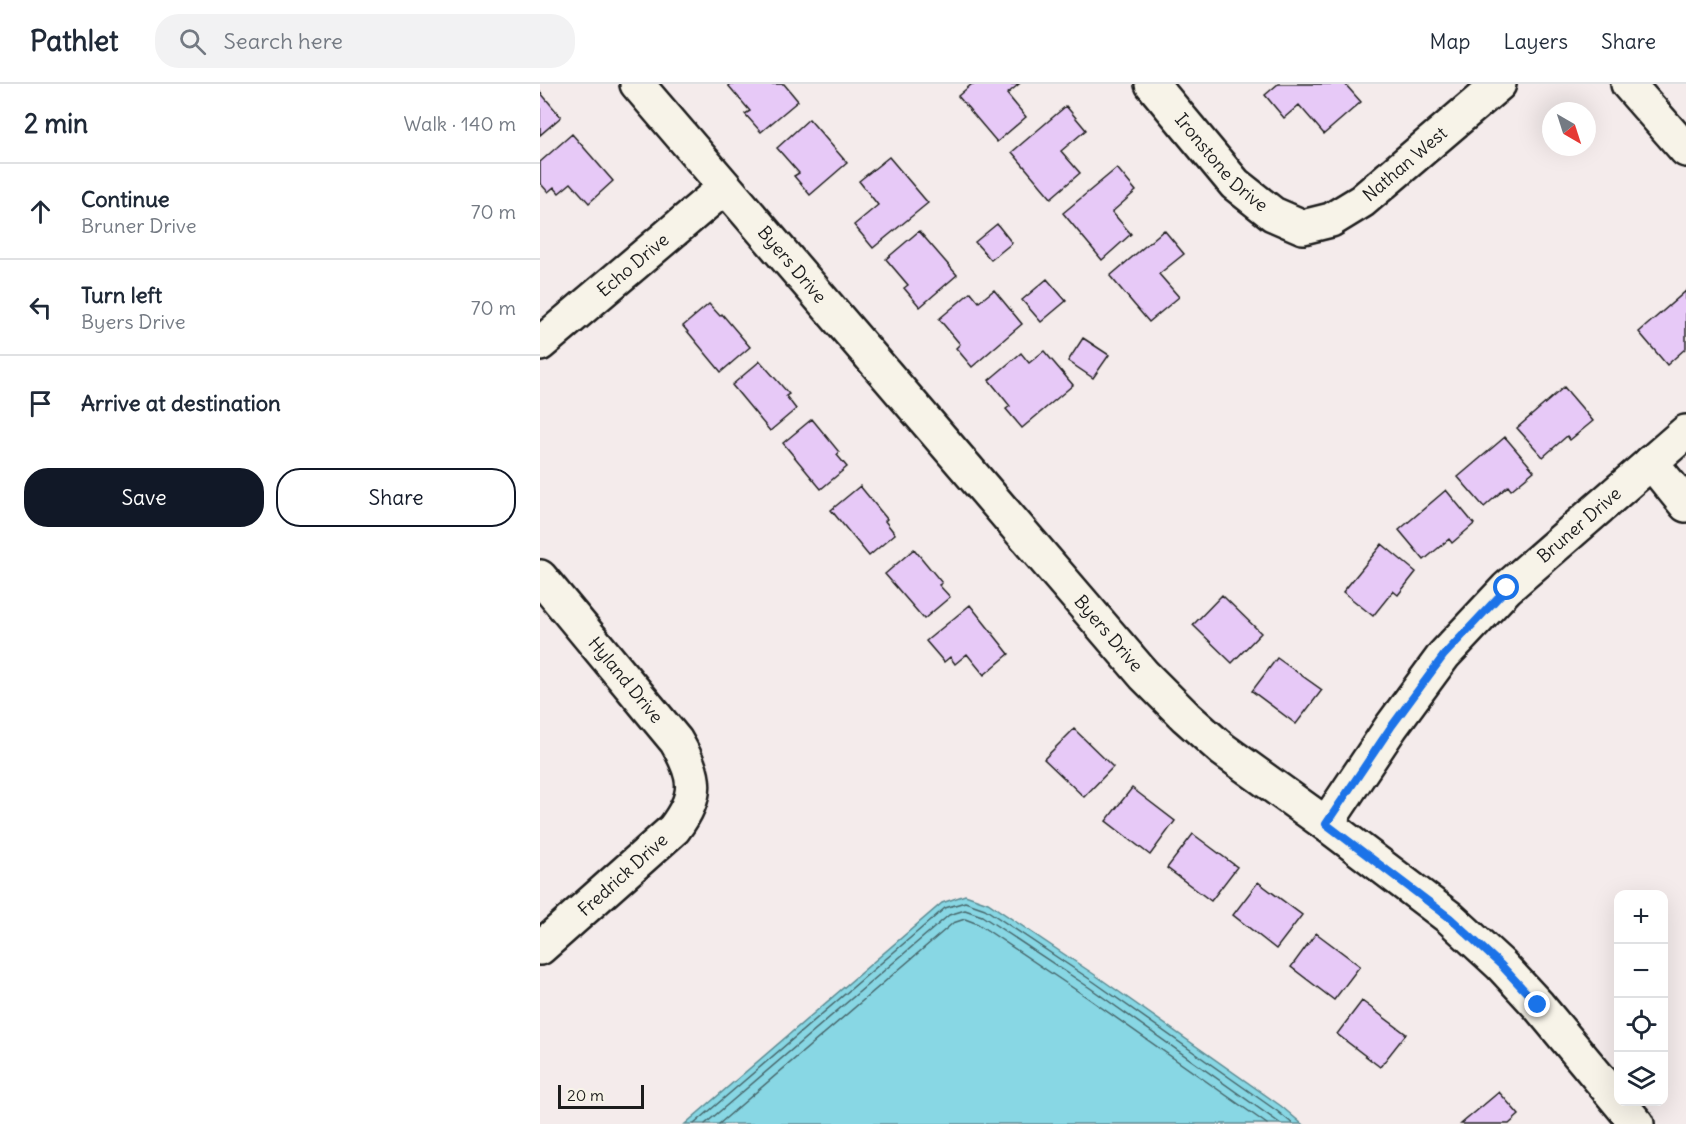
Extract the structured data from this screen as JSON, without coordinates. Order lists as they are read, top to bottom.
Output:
{
  "streets": {
    "street": [
      "Ironstone Drive",
      "Nathan West",
      "Echo Drive",
      "Byers Drive",
      "Bruner Drive",
      "Hyland Drive",
      "Fredrick Drive"
    ]
  },
  "crossings": [
    ["Ironstone Drive", "Nathan West"],
    ["Echo Drive", "Byers Drive"],
    ["Byers Drive", "Bruner Drive"],
    ["Hyland Drive", "Fredrick Drive"]
  ],
  "scale_bar": "20 m",
  "north": "bottom right",
  "page": {
    "header": "Pathlet",
    "search": "Search here",
    "nav": ["Map", "Layers", "Share"],
    "heading": ["2 min", "Walk · 140 m"],
    "list": [
      ["Continue", "Bruner Drive", "70 m"],
      ["Turn left", "Byers Drive", "70 m"],
      "Arrive at destination"
    ],
    "buttons": ["Save", "Share"],
    "map_buttons": ["+", "−"],
    "scale": "20 m"
  }
}
